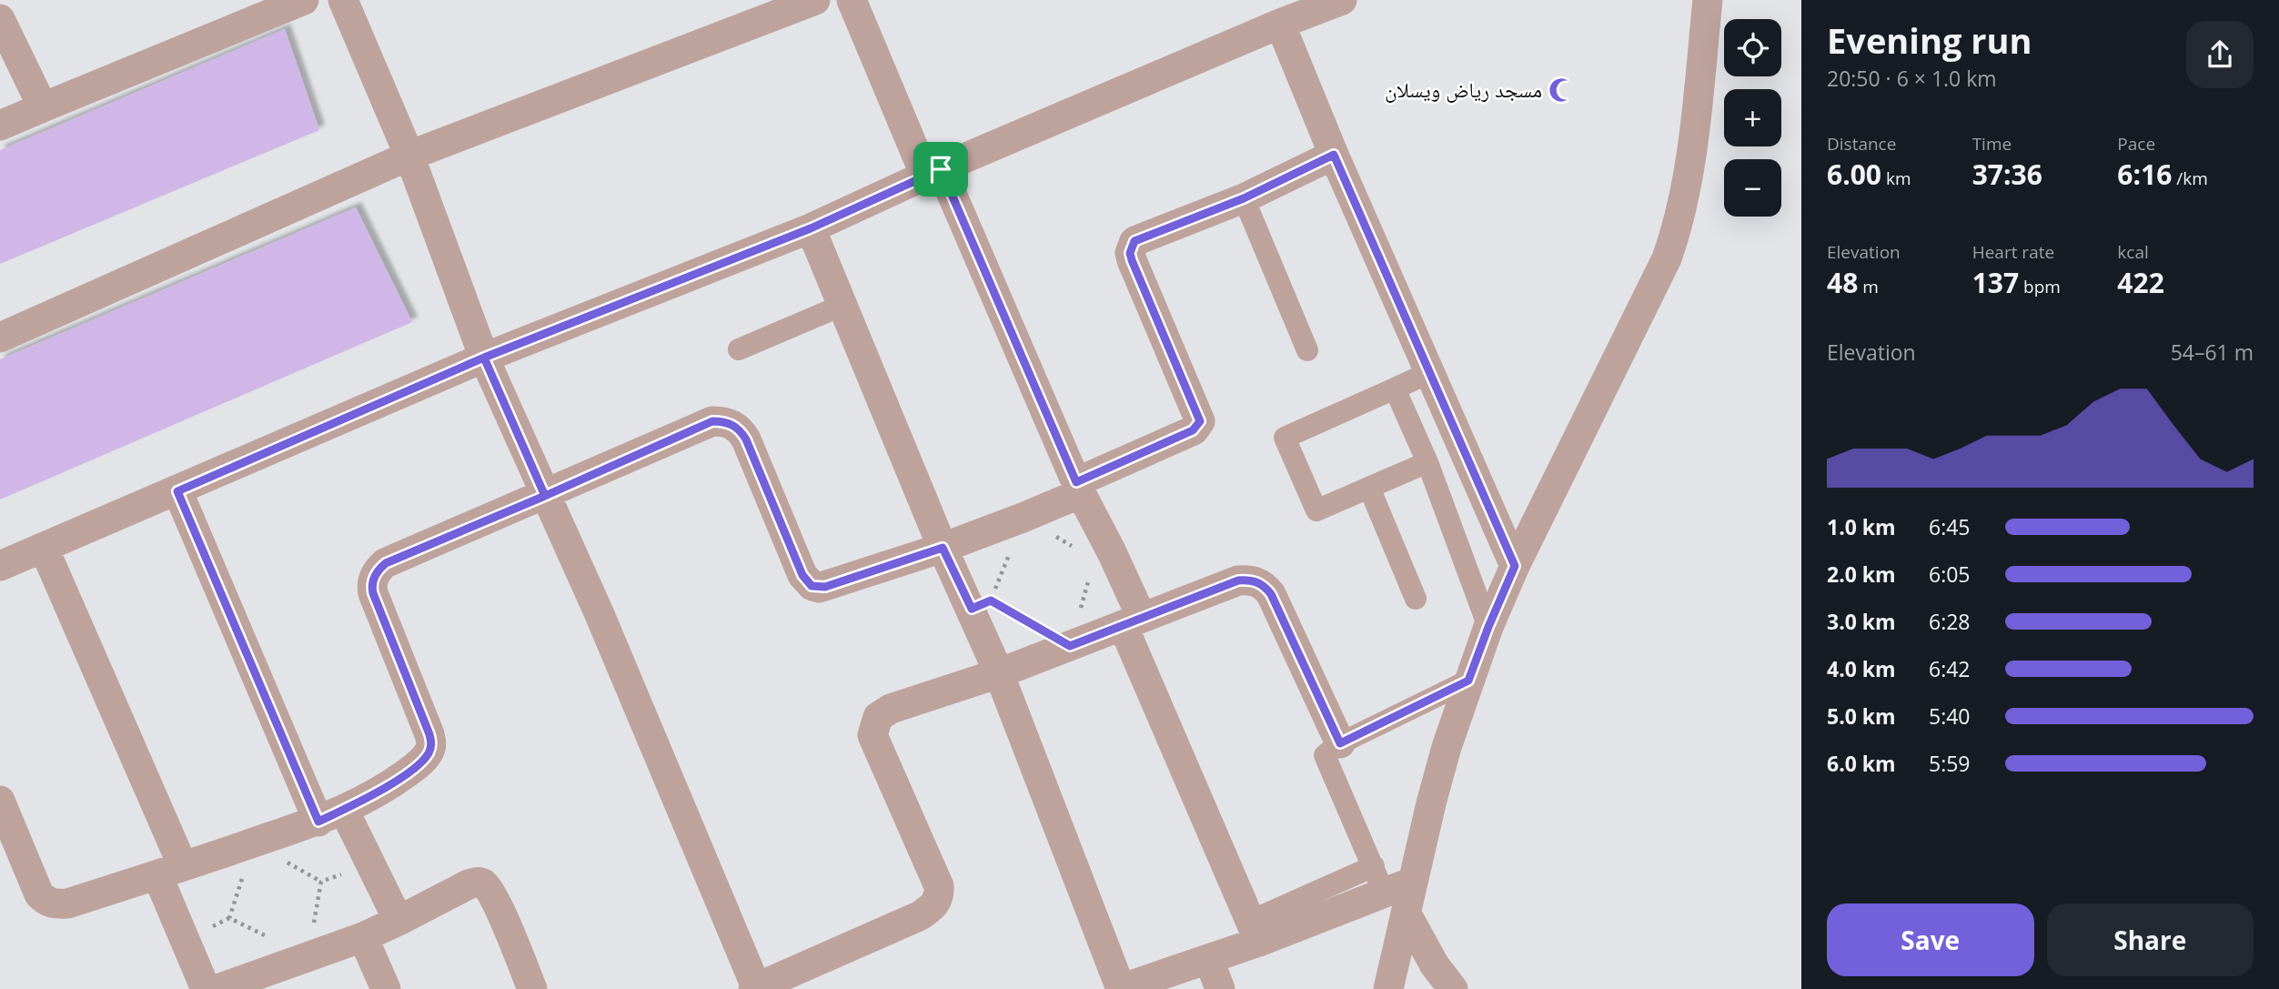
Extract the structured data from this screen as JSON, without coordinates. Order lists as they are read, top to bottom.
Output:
{
  "places": {
    "mosque": ["مسجد رياض ويسلان"]
  },
  "page": {
    "heading": ["Evening run", "20:50 · 6 × 1.0 km"],
    "map_buttons": ["+", "−"],
    "stats": [
      ["Distance", "6.00 km"],
      ["Time", "37:36"],
      ["Pace", "6:16 /km"],
      ["Elevation", "48 m"],
      ["Heart rate", "137 bpm"],
      ["kcal", "422"]
    ],
    "chart": ["Elevation", "54–61 m"],
    "list": [
      {
        "name": "1.0 km",
        "note": "6:45"
      },
      {
        "name": "2.0 km",
        "note": "6:05"
      },
      {
        "name": "3.0 km",
        "note": "6:28"
      },
      {
        "name": "4.0 km",
        "note": "6:42"
      },
      {
        "name": "5.0 km",
        "note": "5:40"
      },
      {
        "name": "6.0 km",
        "note": "5:59"
      }
    ],
    "buttons": ["Save", "Share"]
  }
}
